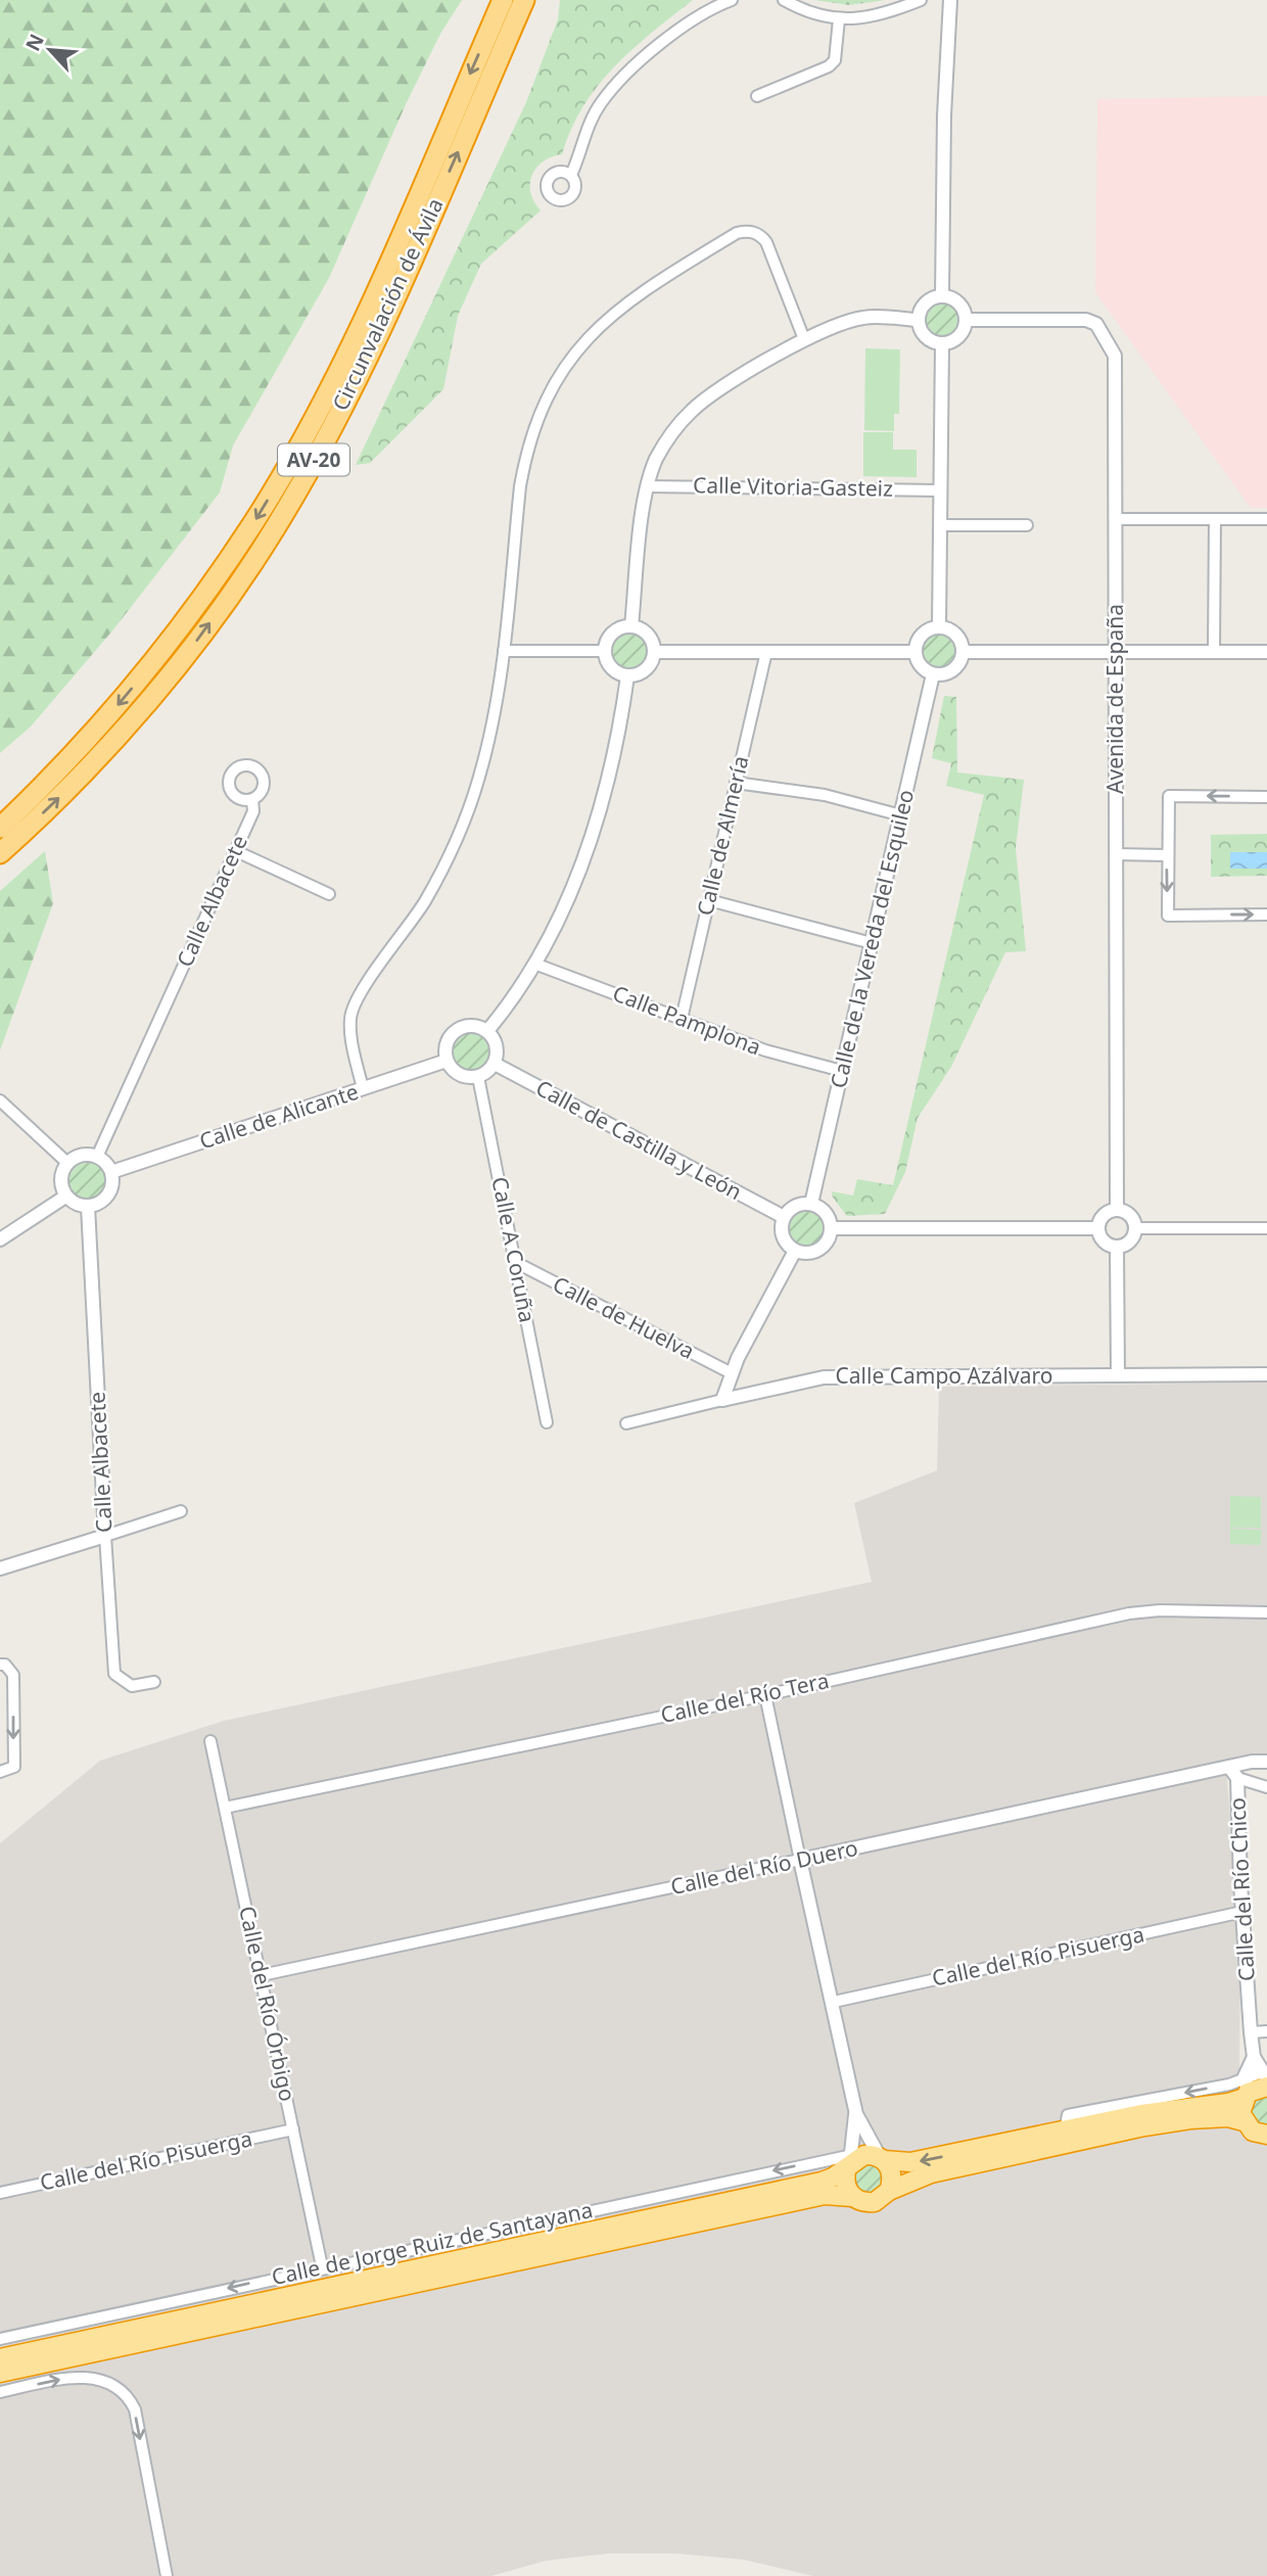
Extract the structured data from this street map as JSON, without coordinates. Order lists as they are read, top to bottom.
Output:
{
  "streets": {
    "highway": ["Circunvalación de Ávila", "AV-20", "Calle de Jorge Ruiz de Santayana"],
    "street": [
      "Calle Vitoria-Gasteiz",
      "Avenida de España",
      "Calle de Almería",
      "Calle Albacete",
      "Calle de la Vereda del Esquileo",
      "Calle Pamplona",
      "Calle de Alicante",
      "Calle de Castilla y León",
      "Calle A Coruña",
      "Calle de Huelva",
      "Calle Campo Azálvaro",
      "Calle del Río Tera",
      "Calle del Río Duero",
      "Calle del Río Chico",
      "Calle del Río Pisuerga",
      "Calle del Río Órbigo"
    ]
  },
  "crossings": [
    ["Calle de Almería", "Calle Pamplona"],
    ["Calle Albacete", "Calle de Alicante"],
    ["Calle de la Vereda del Esquileo", "Calle Pamplona"],
    ["Calle de la Vereda del Esquileo", "Calle de Castilla y León"],
    ["Calle de Alicante", "Calle de Castilla y León"],
    ["Calle de Alicante", "Calle A Coruña"],
    ["Calle de Castilla y León", "Calle A Coruña"],
    ["Calle A Coruña", "Calle de Huelva"],
    ["Calle del Río Tera", "Calle del Río Órbigo"],
    ["Calle del Río Duero", "Calle del Río Chico"],
    ["Calle del Río Duero", "Calle del Río Órbigo"],
    ["Calle del Río Chico", "Calle del Río Pisuerga"],
    ["Calle del Río Chico", "Calle de Jorge Ruiz de Santayana"],
    ["Calle del Río Pisuerga", "Calle del Río Órbigo"],
    ["Calle del Río Órbigo", "Calle de Jorge Ruiz de Santayana"]
  ],
  "north": "top left"
}
